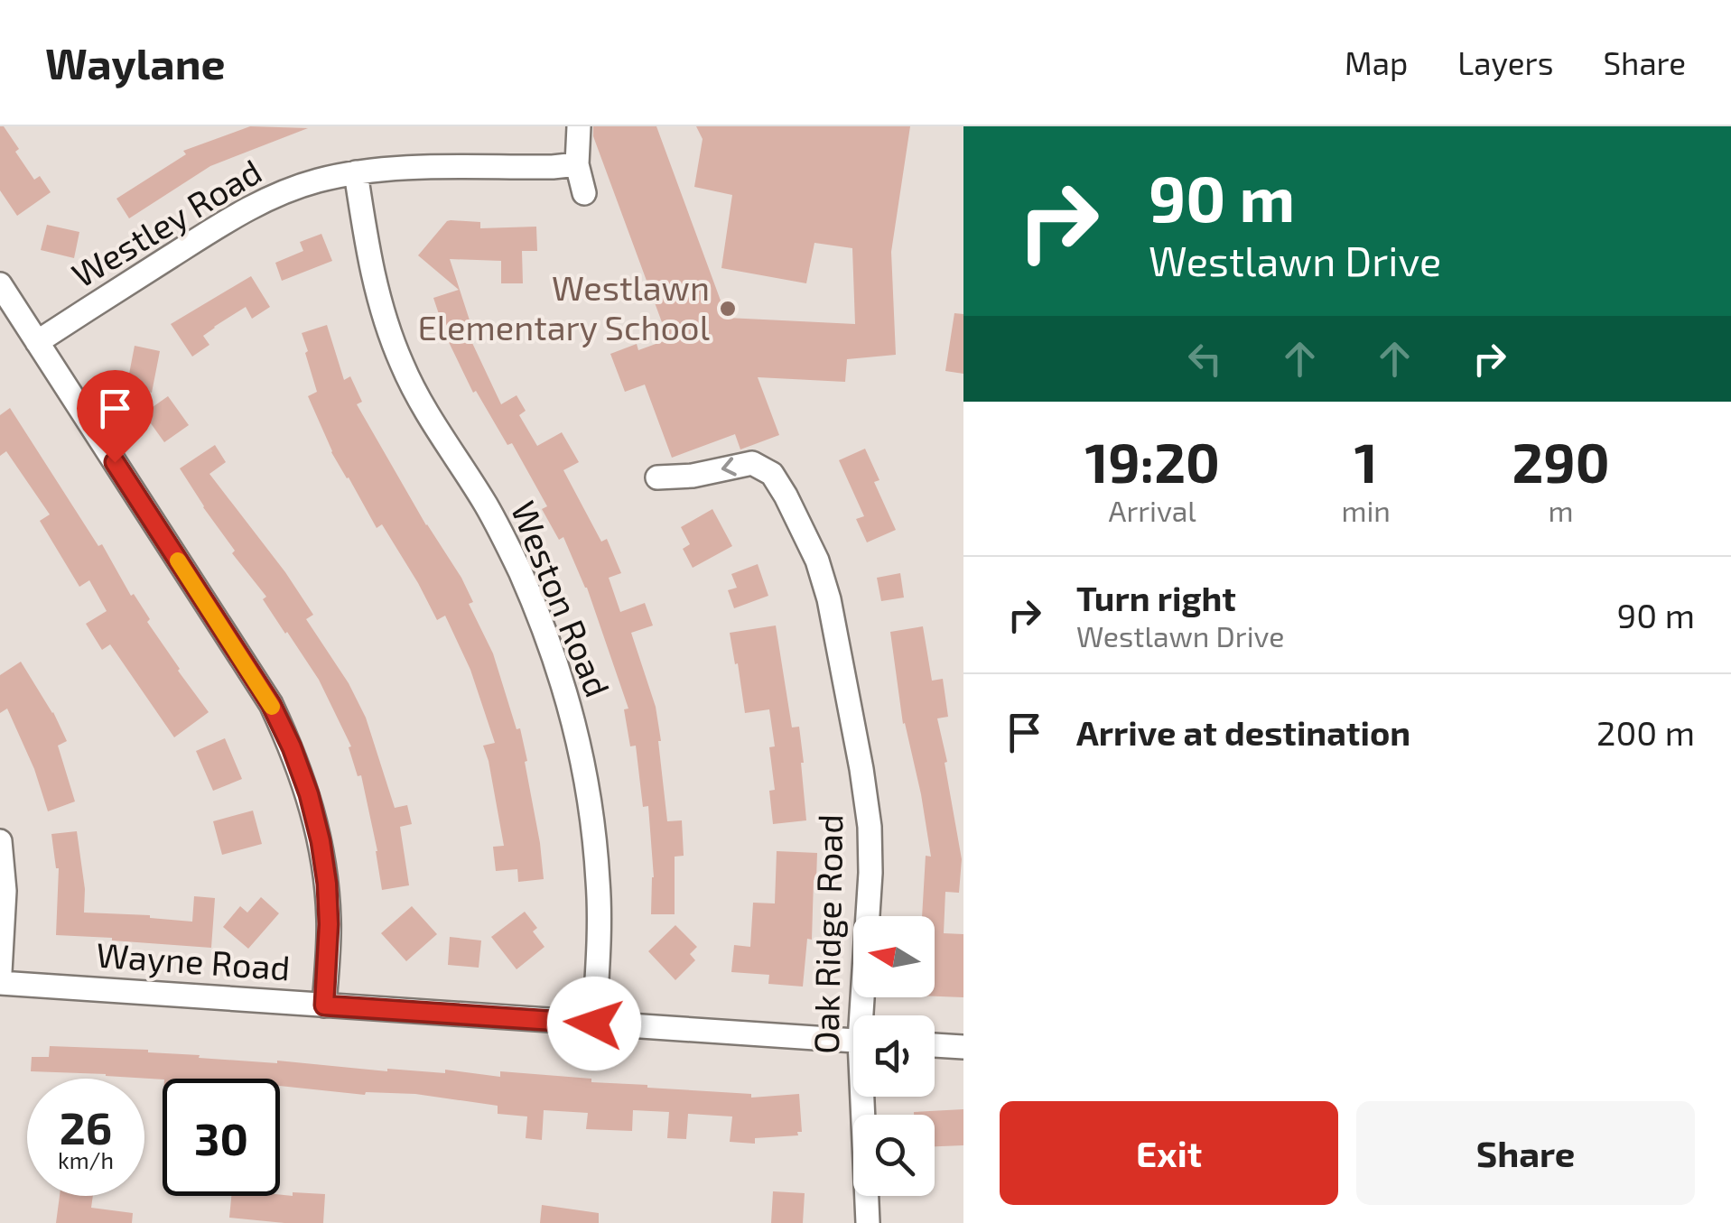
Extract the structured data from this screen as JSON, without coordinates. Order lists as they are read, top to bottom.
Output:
{
  "streets": {
    "street": [
      "Westley Road",
      "Weston Road",
      "Oak Ridge Road",
      "Wayne Road"
    ]
  },
  "crossings": [
    ["Westley Road", "Weston Road"],
    ["Weston Road", "Wayne Road"]
  ],
  "one_way": ["Oak Ridge Road"],
  "places": ["Westlawn Elementary School"],
  "north": "left",
  "page": {
    "header": "Waylane",
    "nav": ["Map", "Layers", "Share"],
    "turn": ["90 m", "Westlawn Drive"],
    "eta": [
      "19:20",
      "Arrival",
      "1",
      "min",
      "290",
      "m"
    ],
    "list": [
      {
        "name": "Turn right",
        "note": "Westlawn Drive",
        "value": "90 m"
      },
      {
        "name": "Arrive at destination",
        "value": "200 m"
      }
    ],
    "speed": "26 km/h",
    "limit": "30",
    "buttons": ["Exit", "Share"]
  }
}
